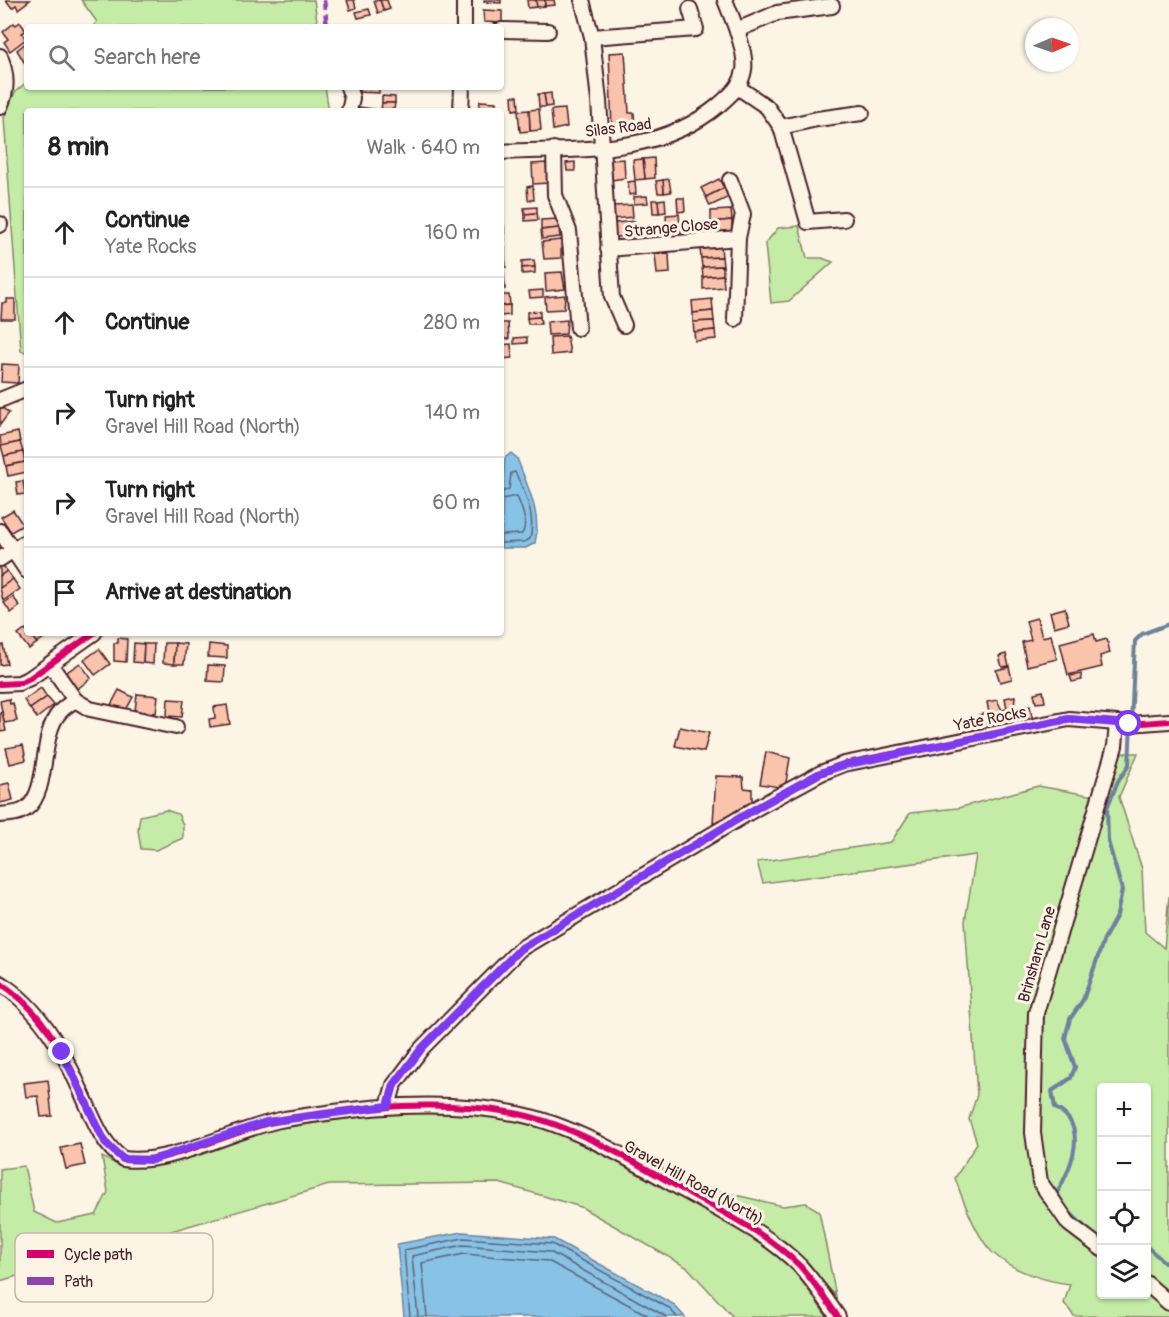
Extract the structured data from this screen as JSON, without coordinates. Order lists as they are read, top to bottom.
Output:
{
  "streets": {
    "street": [
      "Silas Road",
      "Strange Close",
      "Yate Rocks",
      "Brinsham Lane",
      "Gravel Hill Road (North)"
    ]
  },
  "crossings": [
    ["Silas Road", "Strange Close"],
    ["Yate Rocks", "Brinsham Lane"],
    ["Yate Rocks", "Gravel Hill Road (North)"]
  ],
  "legend": ["Cycle path", "Path"],
  "north": "right",
  "page": {
    "search": "Search here",
    "heading": ["8 min", "Walk · 640 m"],
    "list": [
      ["Continue", "Yate Rocks", "160 m"],
      ["Continue", "280 m"],
      ["Turn right", "Gravel Hill Road (North)", "140 m"],
      ["Turn right", "Gravel Hill Road (North)", "60 m"],
      "Arrive at destination"
    ],
    "map_buttons": ["+", "−"]
  }
}
